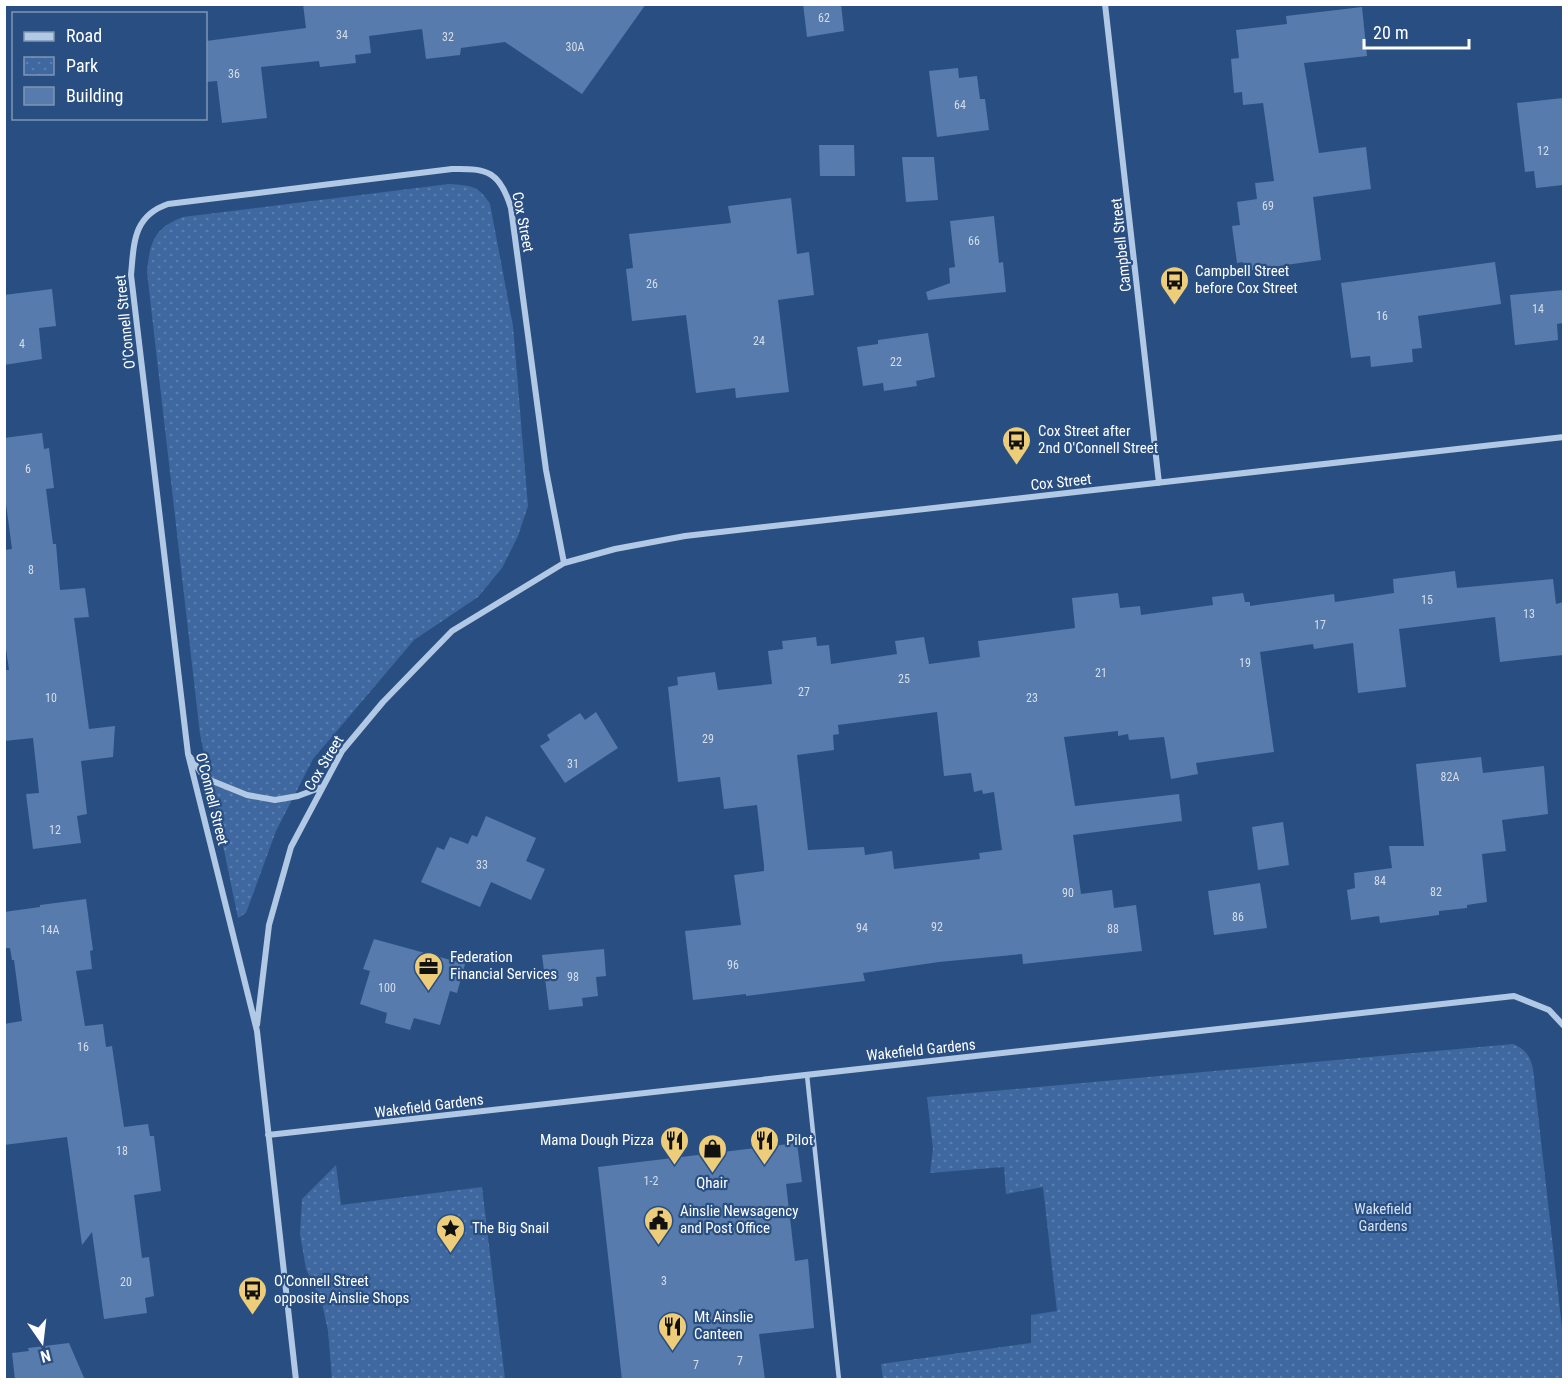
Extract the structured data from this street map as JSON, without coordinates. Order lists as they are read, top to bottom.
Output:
{
  "streets": {
    "street": [
      "Cox Street",
      "Campbell Street",
      "O'Connell Street",
      "Wakefield Gardens"
    ]
  },
  "crossings": [
    ["Cox Street", "Campbell Street"],
    ["Cox Street", "O'Connell Street"],
    ["O'Connell Street", "Wakefield Gardens"]
  ],
  "parks": ["Wakefield Gardens"],
  "places": {
    "bus stop": ["Campbell Street before Cox Street", "Cox Street after 2nd O'Connell Street", "O'Connell Street opposite Ainslie Shops"],
    "office": ["Federation Financial Services"],
    "restaurant": ["Mama Dough Pizza", "Pilot", "Mt Ainslie Canteen"],
    "shop": ["Qhair"],
    "public building": ["Ainslie Newsagency and Post Office"],
    "place": ["The Big Snail"]
  },
  "house_numbers": [
    "62",
    "34",
    "32",
    "30A",
    "36",
    "64",
    "12",
    "69",
    "66",
    "26",
    "14",
    "16",
    "24",
    "4",
    "22",
    "6",
    "8",
    "15",
    "13",
    "17",
    "19",
    "21",
    "25",
    "27",
    "10",
    "23",
    "29",
    "31",
    "82A",
    "12",
    "33",
    "84",
    "82",
    "90",
    "86",
    "92",
    "94",
    "88",
    "14A",
    "96",
    "98",
    "100",
    "16",
    "18",
    "1-2",
    "3",
    "20",
    "7",
    "7"
  ],
  "legend": ["Road", "Park", "Building"],
  "scale_bar": "20 m",
  "north": "bottom"
}
